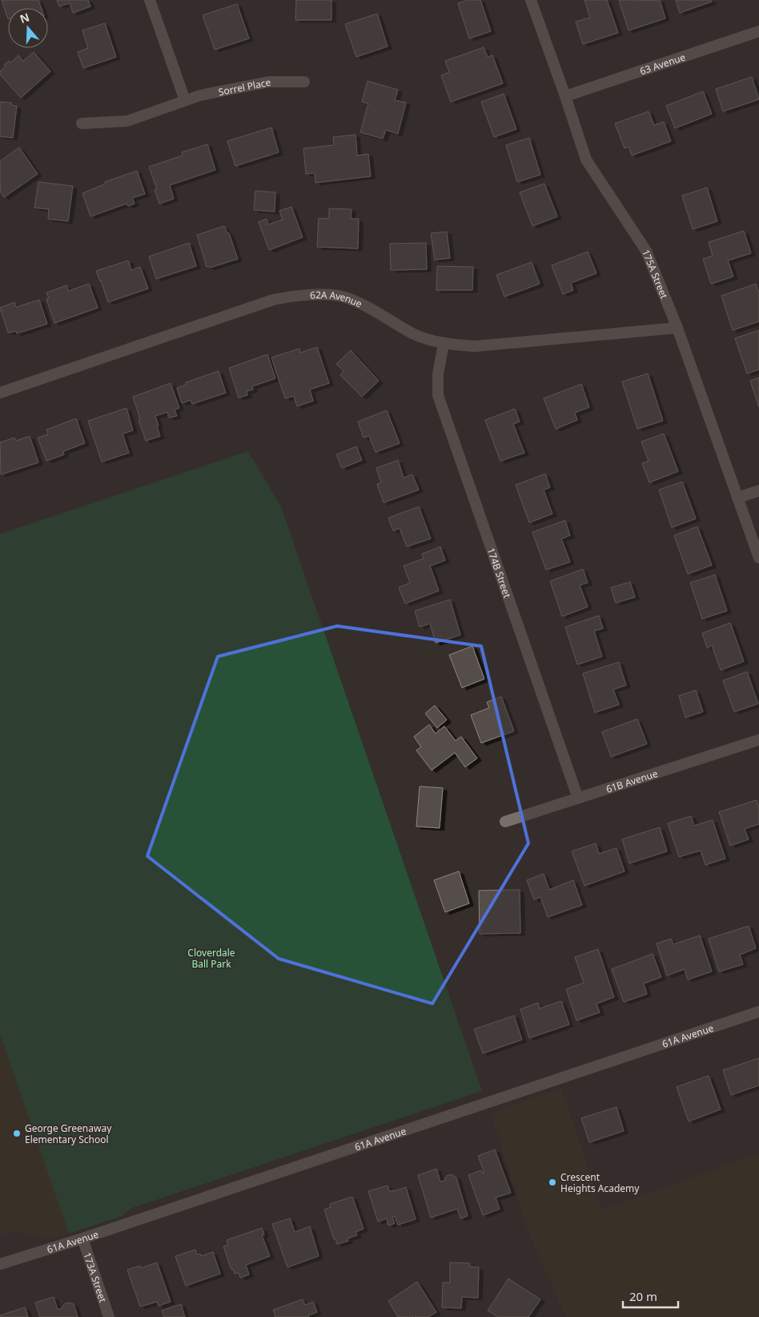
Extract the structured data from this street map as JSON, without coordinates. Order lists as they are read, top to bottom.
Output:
{
  "streets": {
    "street": [
      "63 Avenue",
      "Sorrel Place",
      "175A Street",
      "62A Avenue",
      "174B Street",
      "61B Avenue",
      "61A Avenue",
      "173A Street"
    ]
  },
  "crossings": [
    ["63 Avenue", "175A Street"],
    ["175A Street", "62A Avenue"],
    ["62A Avenue", "174B Street"],
    ["174B Street", "61B Avenue"],
    ["61A Avenue", "173A Street"]
  ],
  "parks": ["Cloverdale Ball Park"],
  "places": ["George Greenaway Elementary School", "Crescent Heights Academy"],
  "scale_bar": "20 m",
  "north": "top"
}
